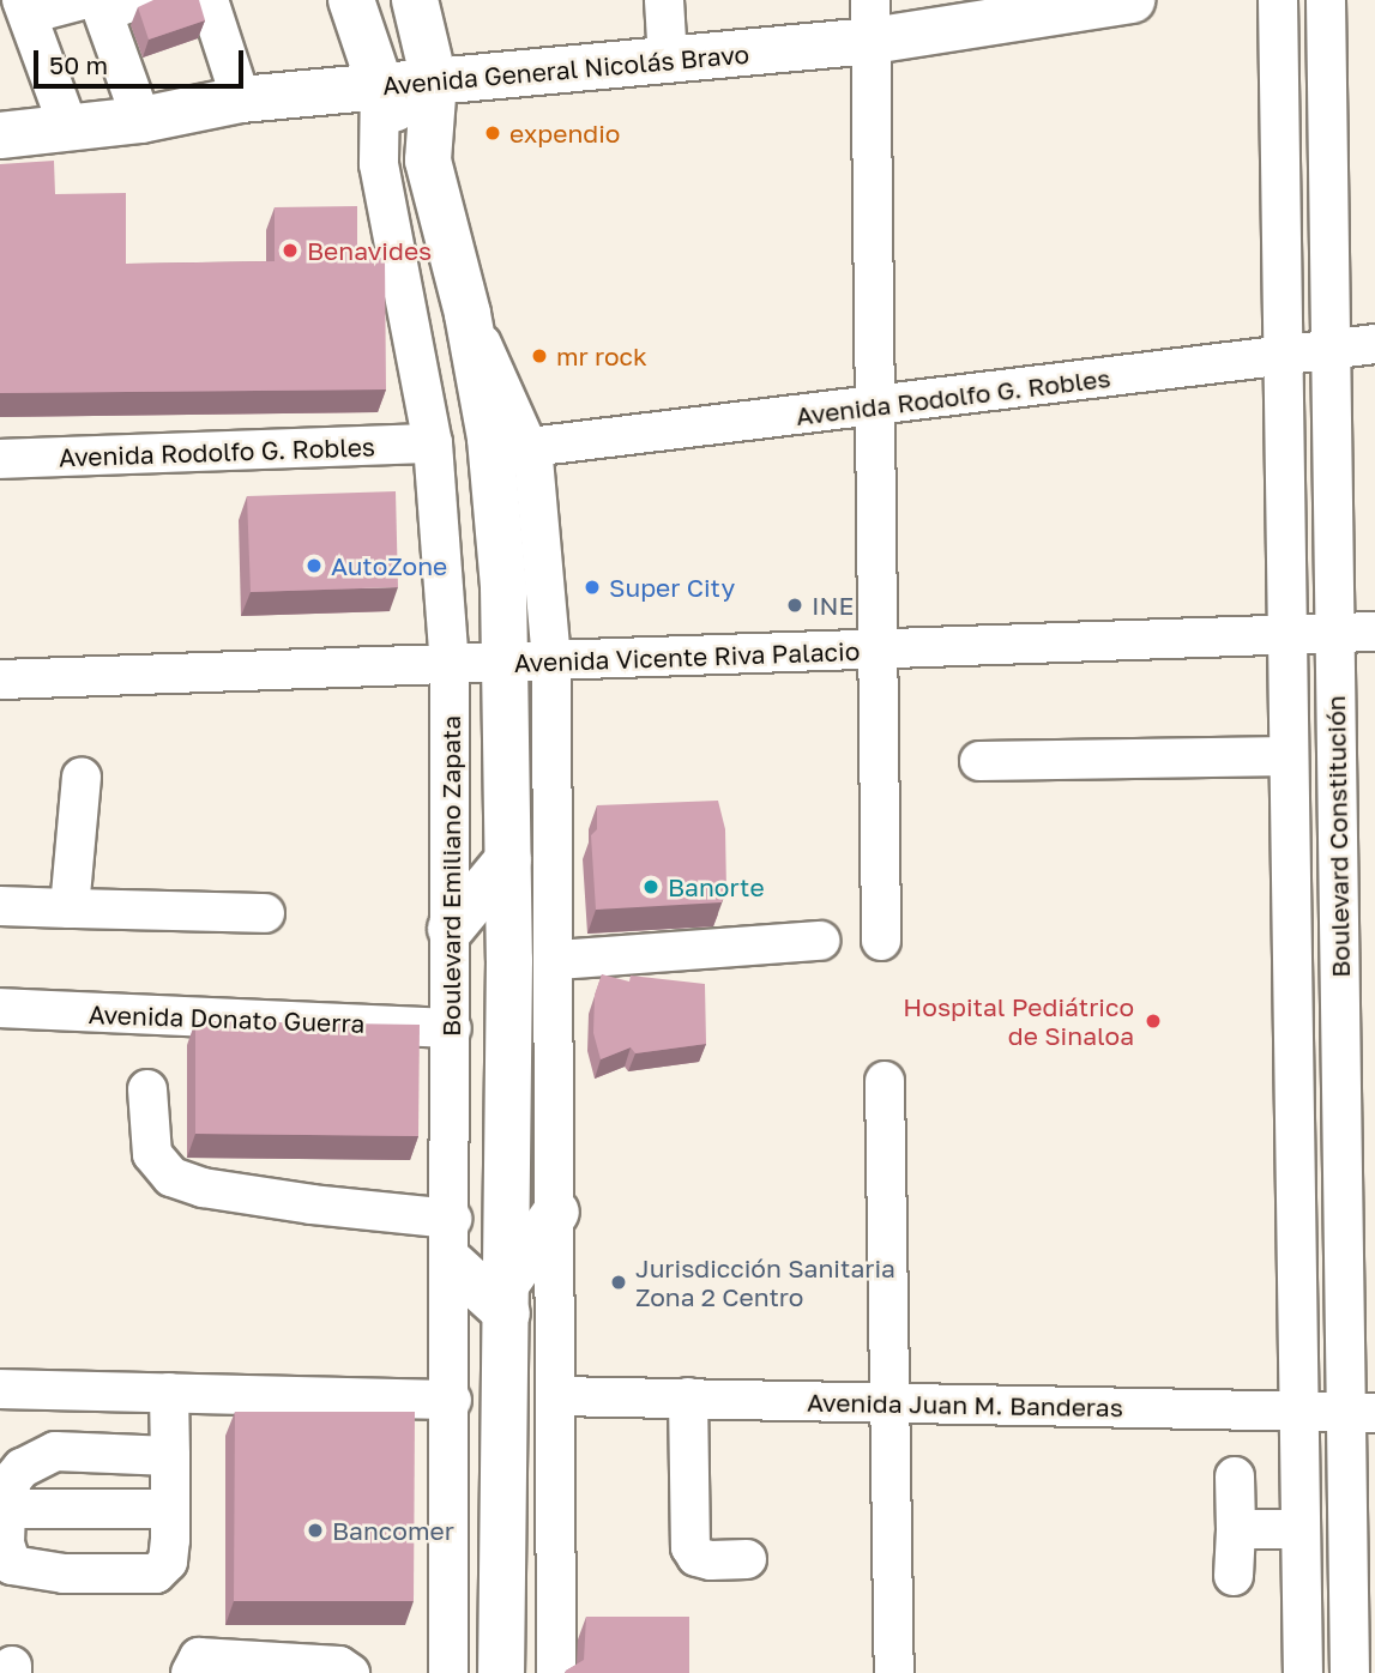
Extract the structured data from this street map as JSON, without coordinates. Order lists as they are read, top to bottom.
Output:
{
  "streets": {
    "main road": ["Avenida General Nicolás Bravo", "Boulevard Emiliano Zapata"],
    "street": [
      "Avenida Rodolfo G. Robles",
      "Avenida Vicente Riva Palacio",
      "Boulevard Constitución",
      "Avenida Donato Guerra",
      "Avenida Juan M. Banderas"
    ]
  },
  "crossings": [
    ["Avenida General Nicolás Bravo", "Boulevard Emiliano Zapata"],
    ["Avenida Rodolfo G. Robles", "Boulevard Constitución"],
    ["Avenida Rodolfo G. Robles", "Boulevard Emiliano Zapata"],
    ["Avenida Vicente Riva Palacio", "Boulevard Constitución"],
    ["Avenida Vicente Riva Palacio", "Boulevard Emiliano Zapata"],
    ["Boulevard Constitución", "Avenida Juan M. Banderas"],
    ["Boulevard Emiliano Zapata", "Avenida Donato Guerra"],
    ["Boulevard Emiliano Zapata", "Avenida Juan M. Banderas"]
  ],
  "places": [
    "expendio",
    "Benavides",
    "mr rock",
    "AutoZone",
    "Super City",
    "INE",
    "Banorte",
    "Hospital Pediátrico de Sinaloa",
    "Jurisdicción Sanitaria Zona 2 Centro",
    "Bancomer"
  ],
  "scale_bar": "50 m"
}
